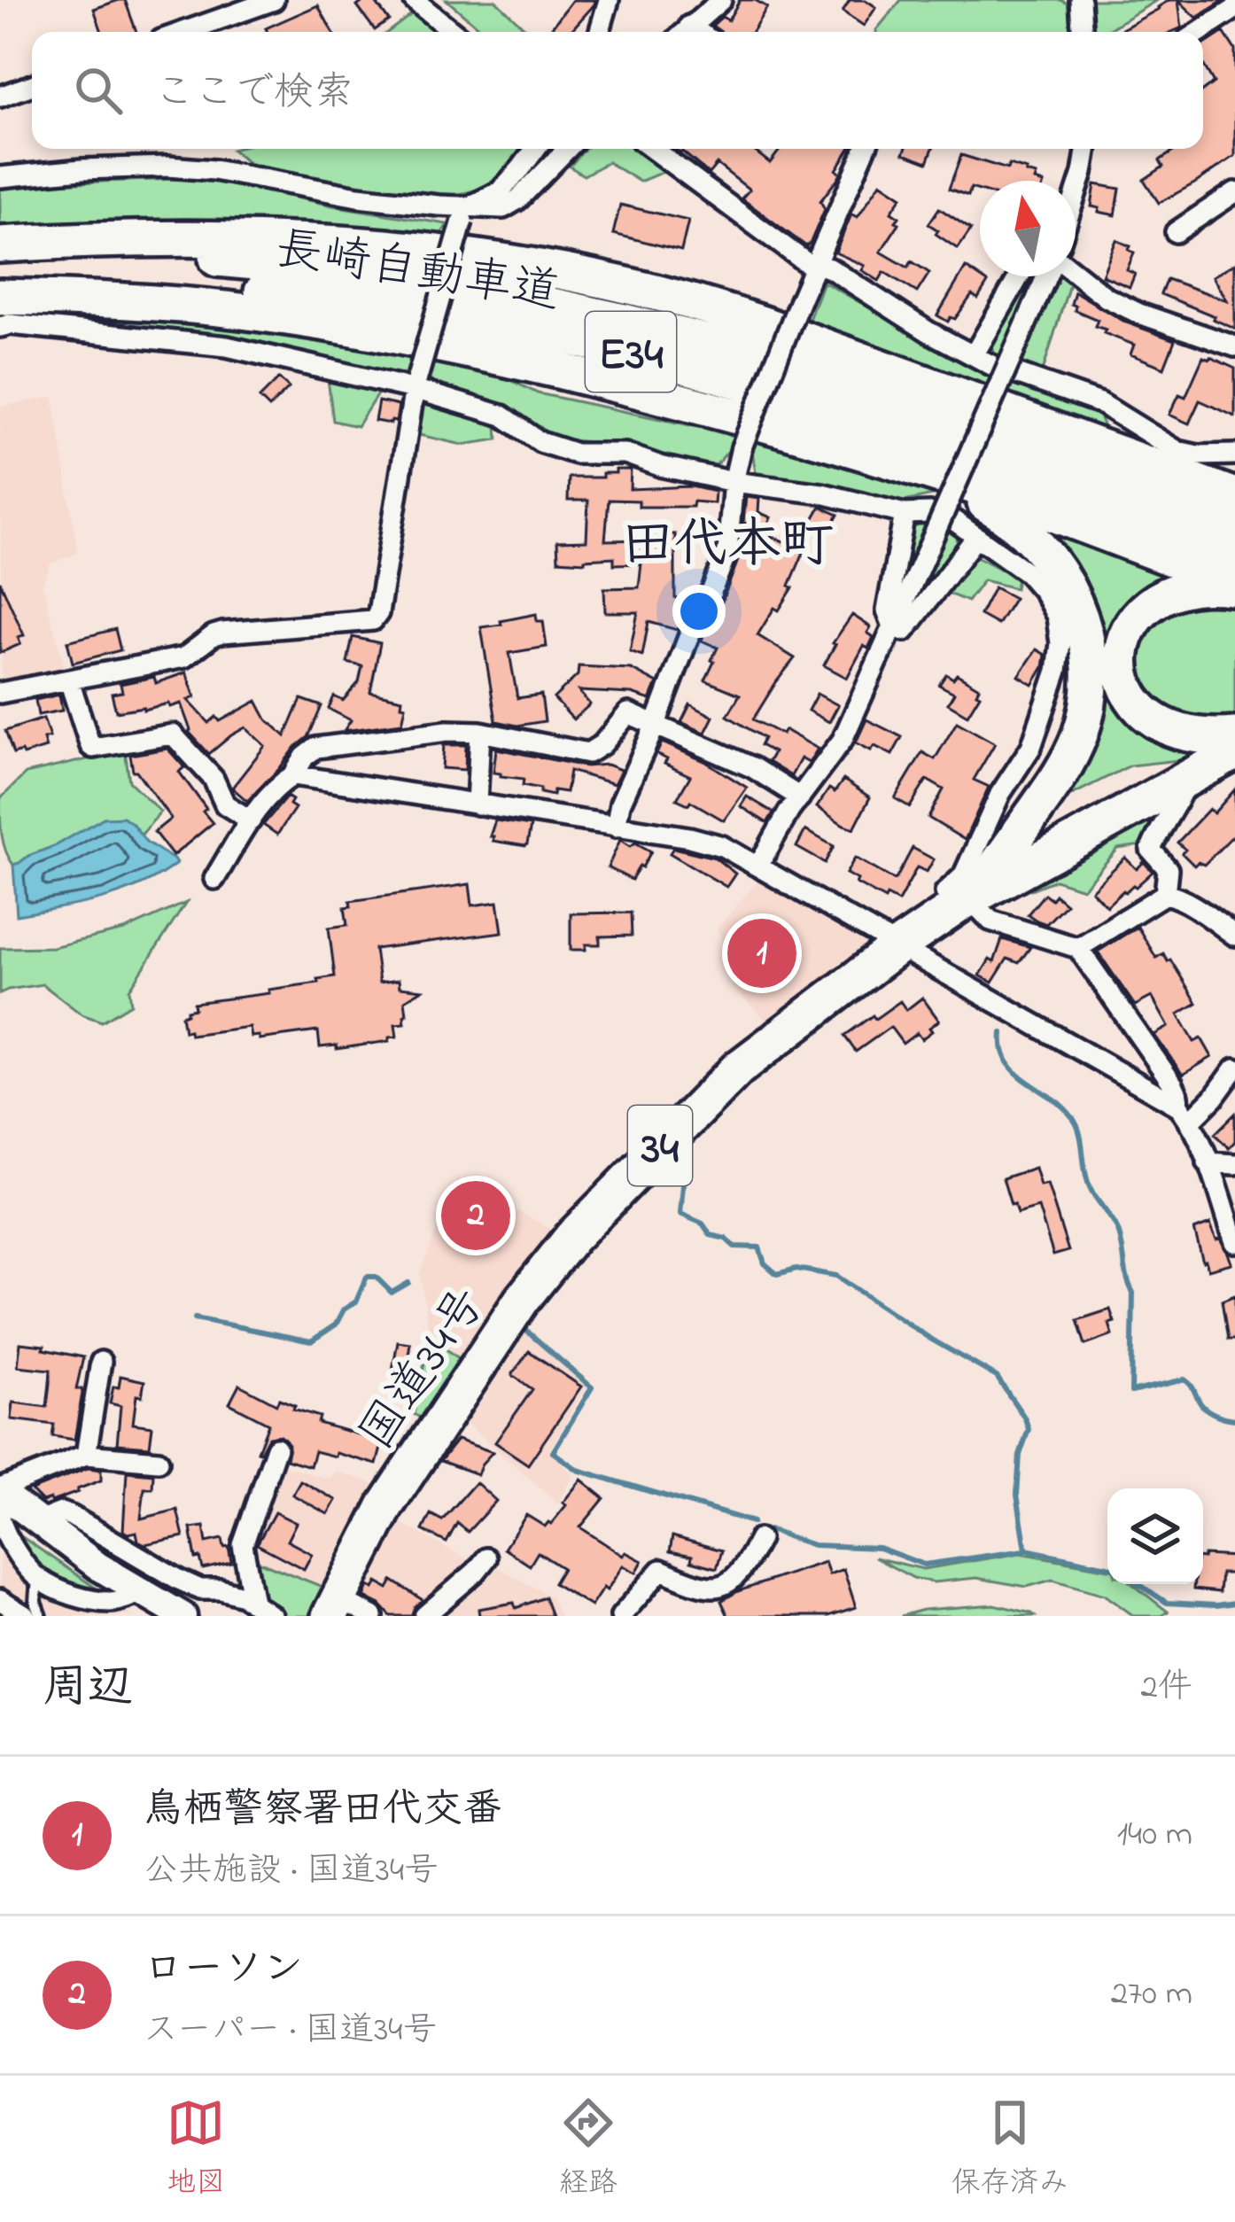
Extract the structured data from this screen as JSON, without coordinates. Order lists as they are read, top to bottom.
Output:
{
  "streets": {
    "highway": [
      "長崎自動車道",
      "E34",
      "34",
      "国道34号"
    ]
  },
  "districts": ["田代本町"],
  "north": "top",
  "page": {
    "search": "ここで検索",
    "pins": ["1", "2"],
    "heading": ["周辺", "2件"],
    "list": [
      {
        "mark": "1",
        "name": "鳥栖警察署田代交番",
        "note": "公共施設 · 国道34号",
        "value": "140 m"
      },
      {
        "mark": "2",
        "name": "ローソン",
        "note": "スーパー · 国道34号",
        "value": "270 m"
      }
    ],
    "nav": ["地図", "経路", "保存済み"]
  }
}
